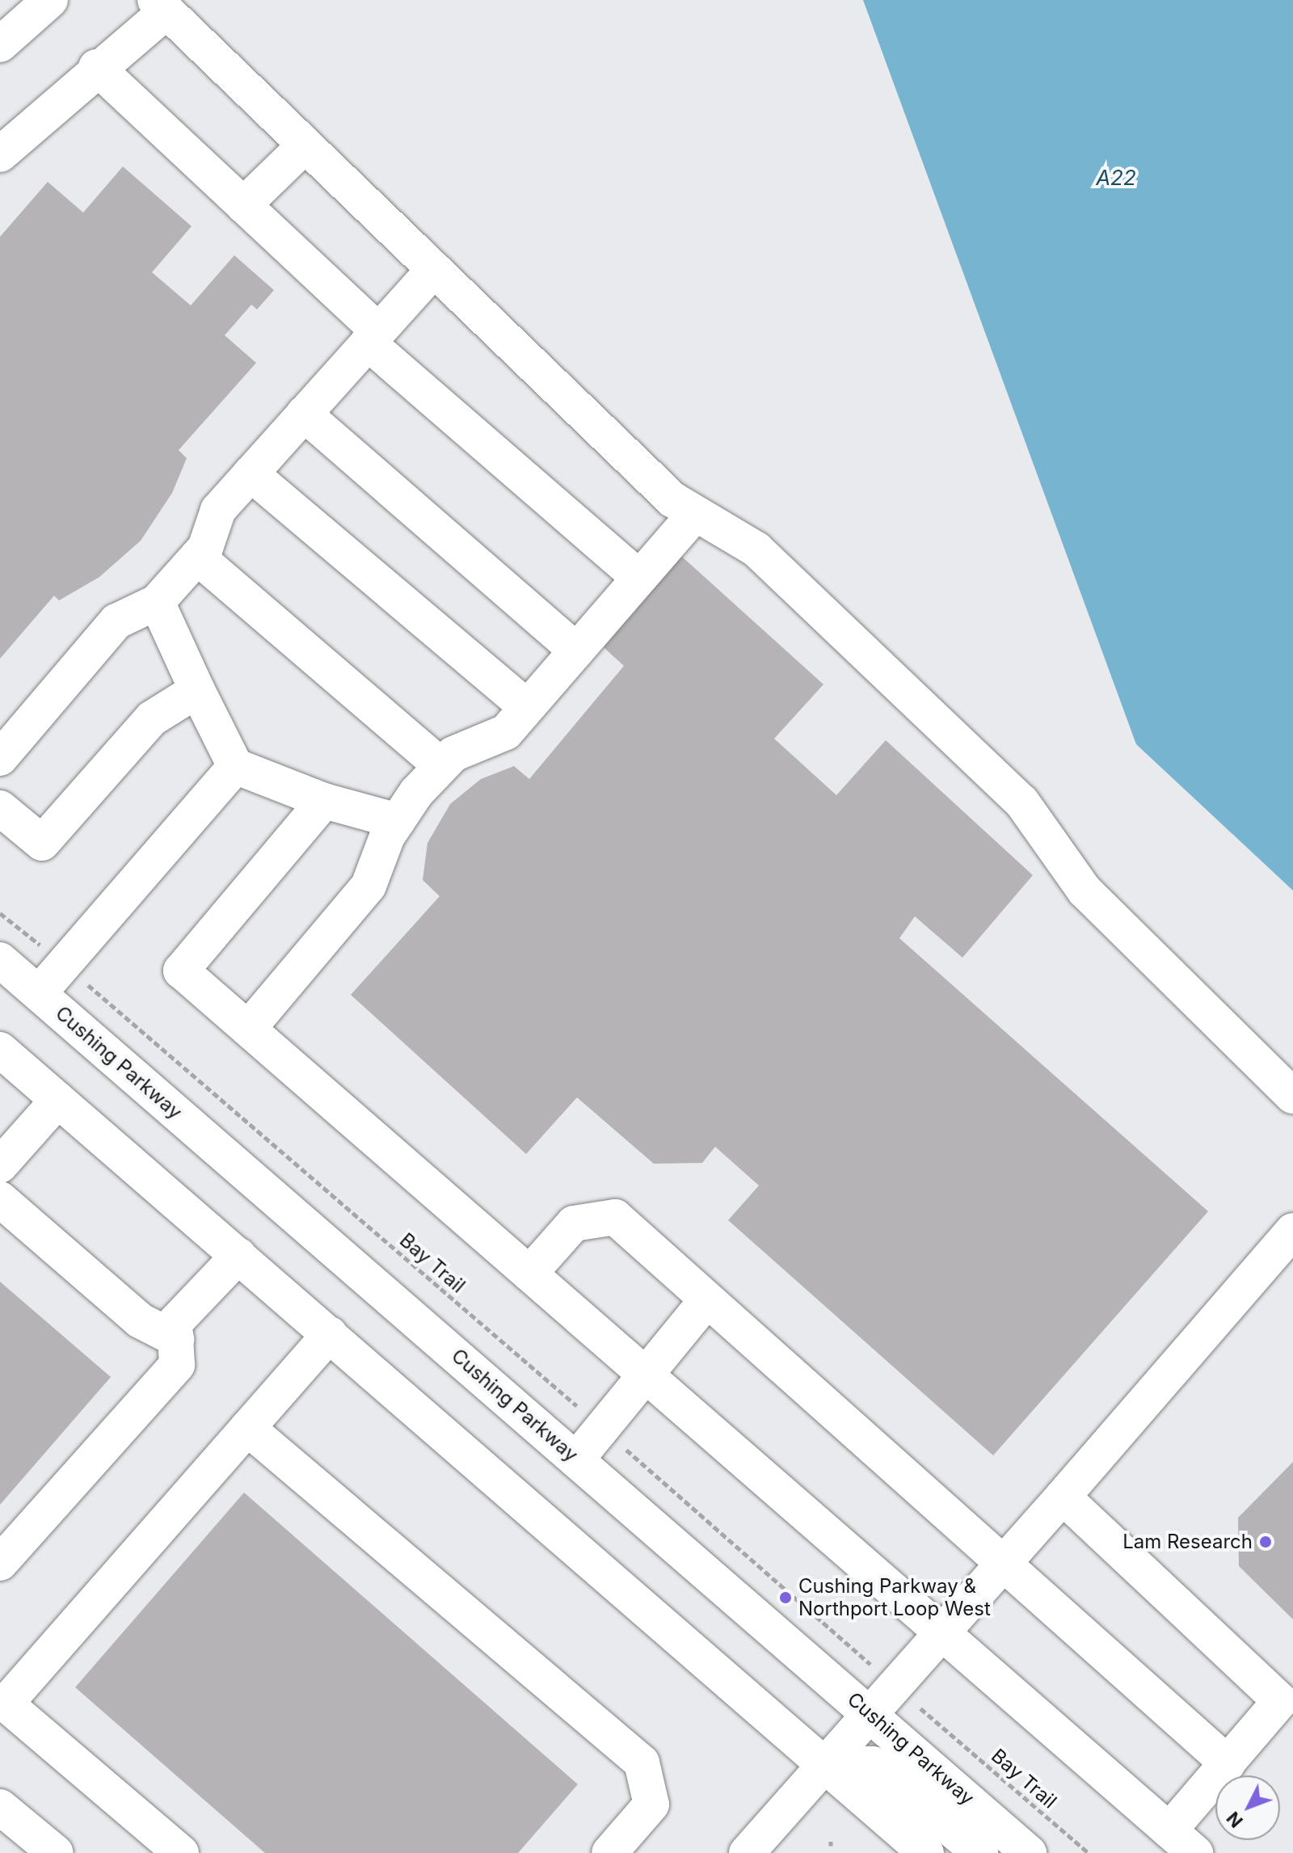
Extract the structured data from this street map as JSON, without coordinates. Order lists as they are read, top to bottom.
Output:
{
  "streets": {
    "main road": ["Cushing Parkway"],
    "path": ["Bay Trail"]
  },
  "water": ["A22"],
  "places": ["Lam Research", "Cushing Parkway & Northport Loop West"],
  "north": "bottom left"
}
